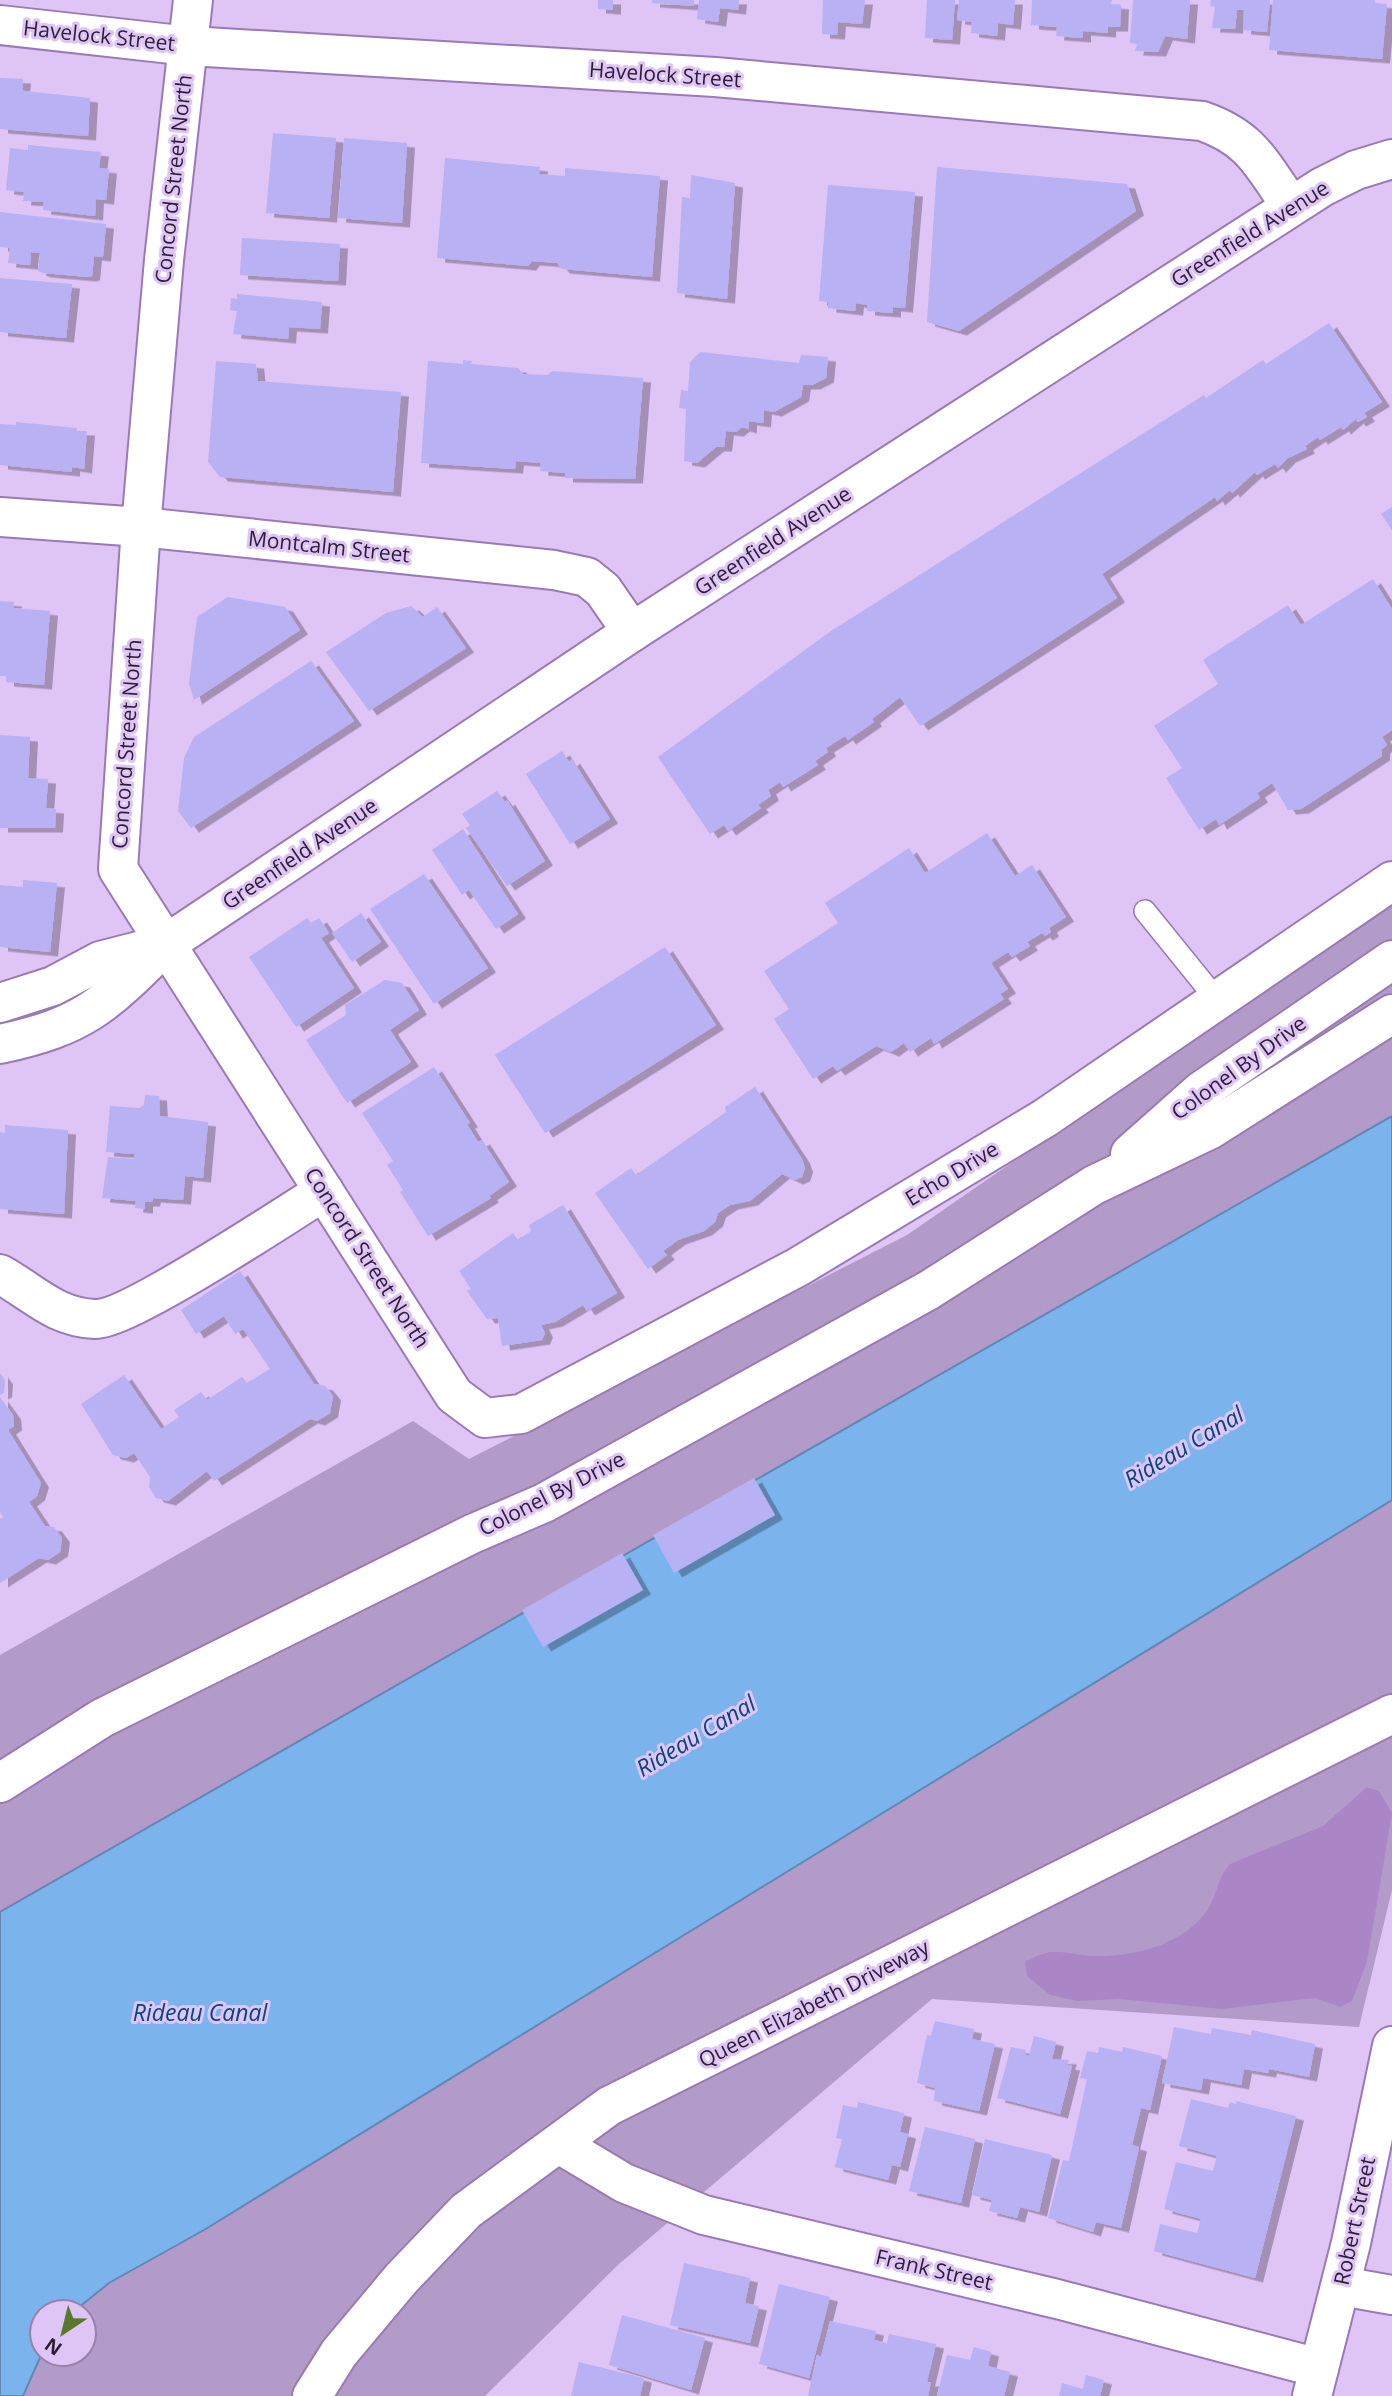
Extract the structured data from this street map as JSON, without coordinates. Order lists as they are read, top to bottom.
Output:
{
  "streets": {
    "street": [
      "Havelock Street",
      "Concord Street North",
      "Greenfield Avenue",
      "Montcalm Street",
      "Colonel By Drive",
      "Echo Drive",
      "Queen Elizabeth Driveway",
      "Robert Street",
      "Frank Street"
    ]
  },
  "crossings": [
    ["Havelock Street", "Concord Street North"],
    ["Havelock Street", "Greenfield Avenue"],
    ["Concord Street North", "Greenfield Avenue"],
    ["Concord Street North", "Montcalm Street"],
    ["Concord Street North", "Echo Drive"],
    ["Greenfield Avenue", "Montcalm Street"],
    ["Queen Elizabeth Driveway", "Frank Street"],
    ["Robert Street", "Frank Street"]
  ],
  "water": ["Rideau Canal"],
  "north": "bottom left"
}
